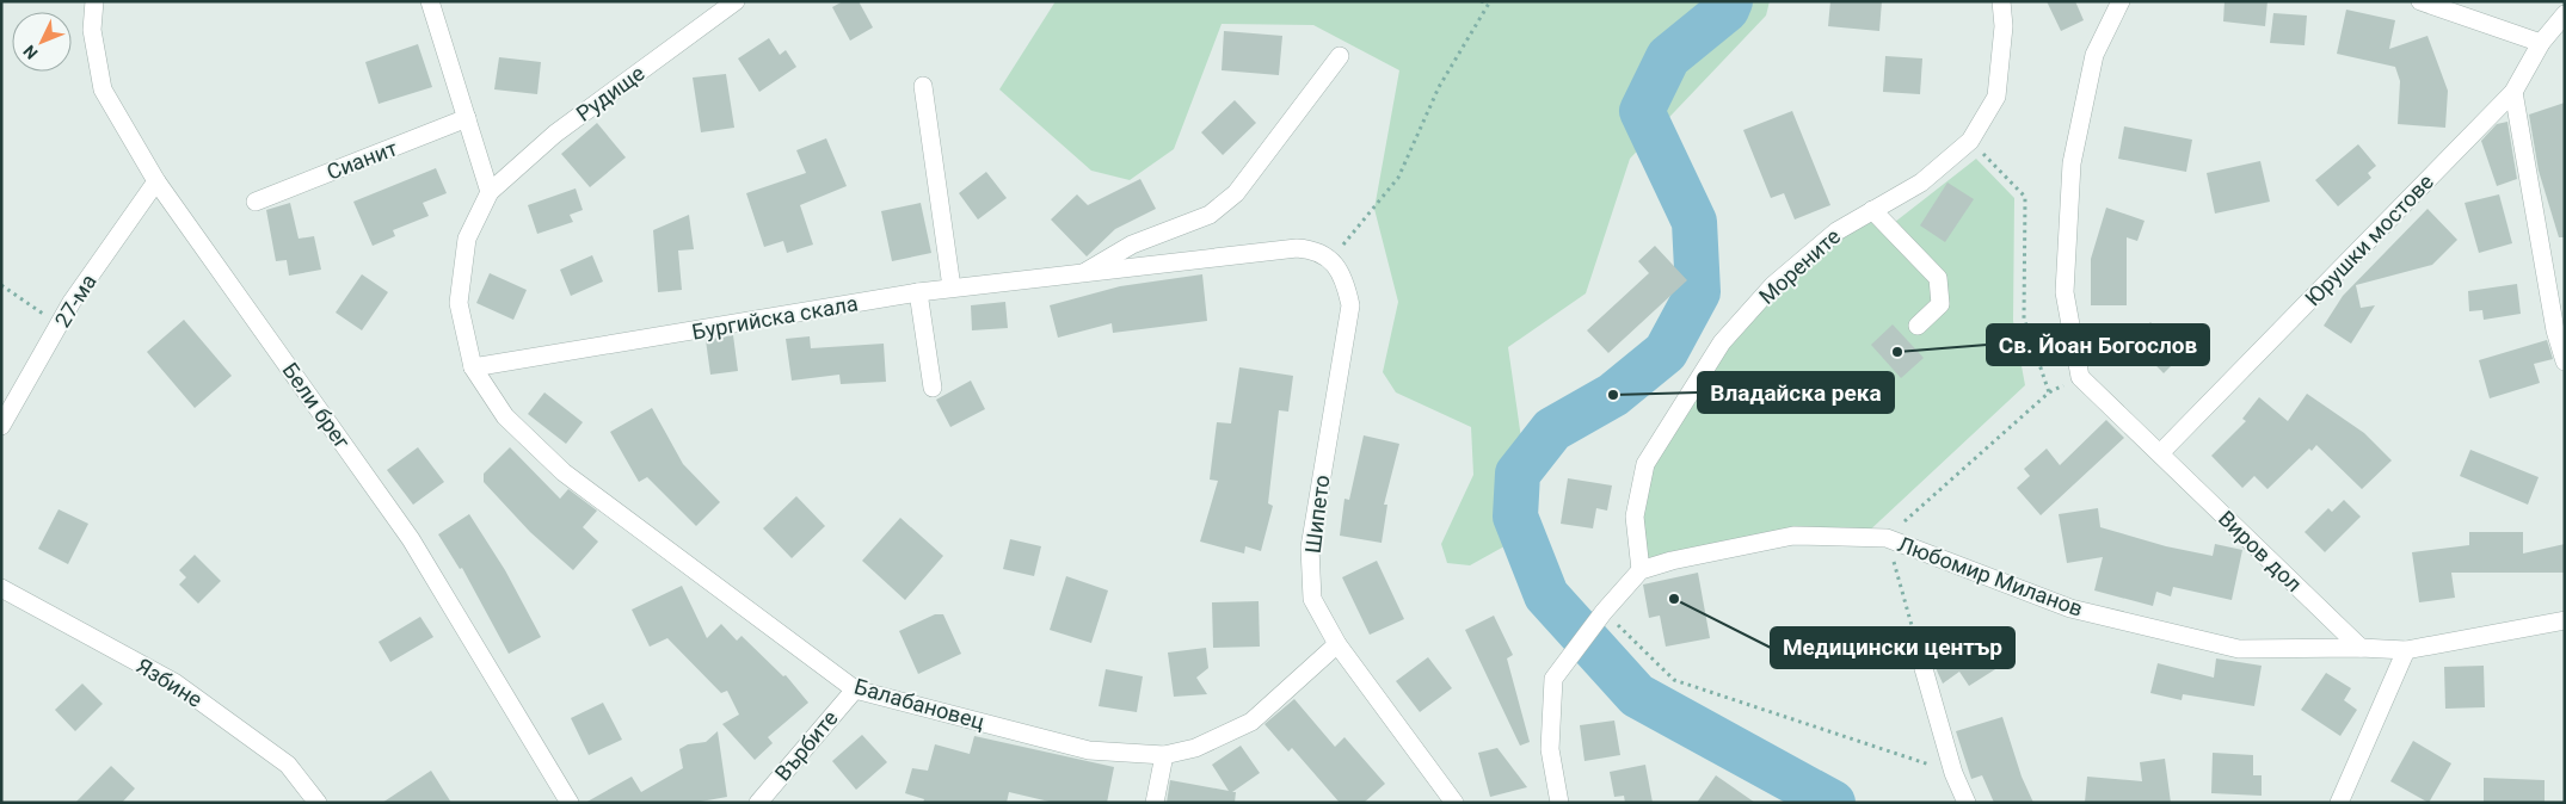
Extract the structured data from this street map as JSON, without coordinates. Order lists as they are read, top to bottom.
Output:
{
  "streets": {
    "street": [
      "Рудище",
      "Сианит",
      "Юрушки мостове",
      "Морените",
      "27-ма",
      "Бургийска скала",
      "Бели брег",
      "Шипето",
      "Виров дол",
      "Любомир Миланов",
      "Язбине",
      "Балабановец",
      "Върбите"
    ]
  },
  "crossings": [
    ["Юрушки мостове", "Виров дол"],
    ["Морените", "Любомир Миланов"],
    ["27-ма", "Бели брег"],
    ["Бургийска скала", "Шипето"],
    ["Бургийска скала", "Балабановец"],
    ["Шипето", "Балабановец"],
    ["Виров дол", "Любомир Миланов"],
    ["Балабановец", "Върбите"]
  ],
  "places": ["Св. Йоан Богослов", "Владайска река", "Медицински център"],
  "north": "bottom left"
}
